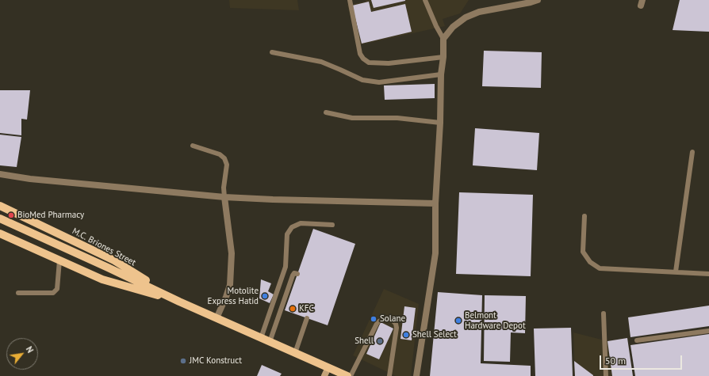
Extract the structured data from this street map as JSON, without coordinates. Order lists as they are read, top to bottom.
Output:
{
  "streets": {
    "main road": ["M.C. Briones Street"]
  },
  "places": [
    "BioMed Pharmacy",
    "Motolite Express Hatid",
    "KFC",
    "Solane",
    "Belmont Hardware Depot",
    "Shell Select",
    "Shell",
    "JMC Konstruct"
  ],
  "scale_bar": "50 m",
  "north": "top right"
}
